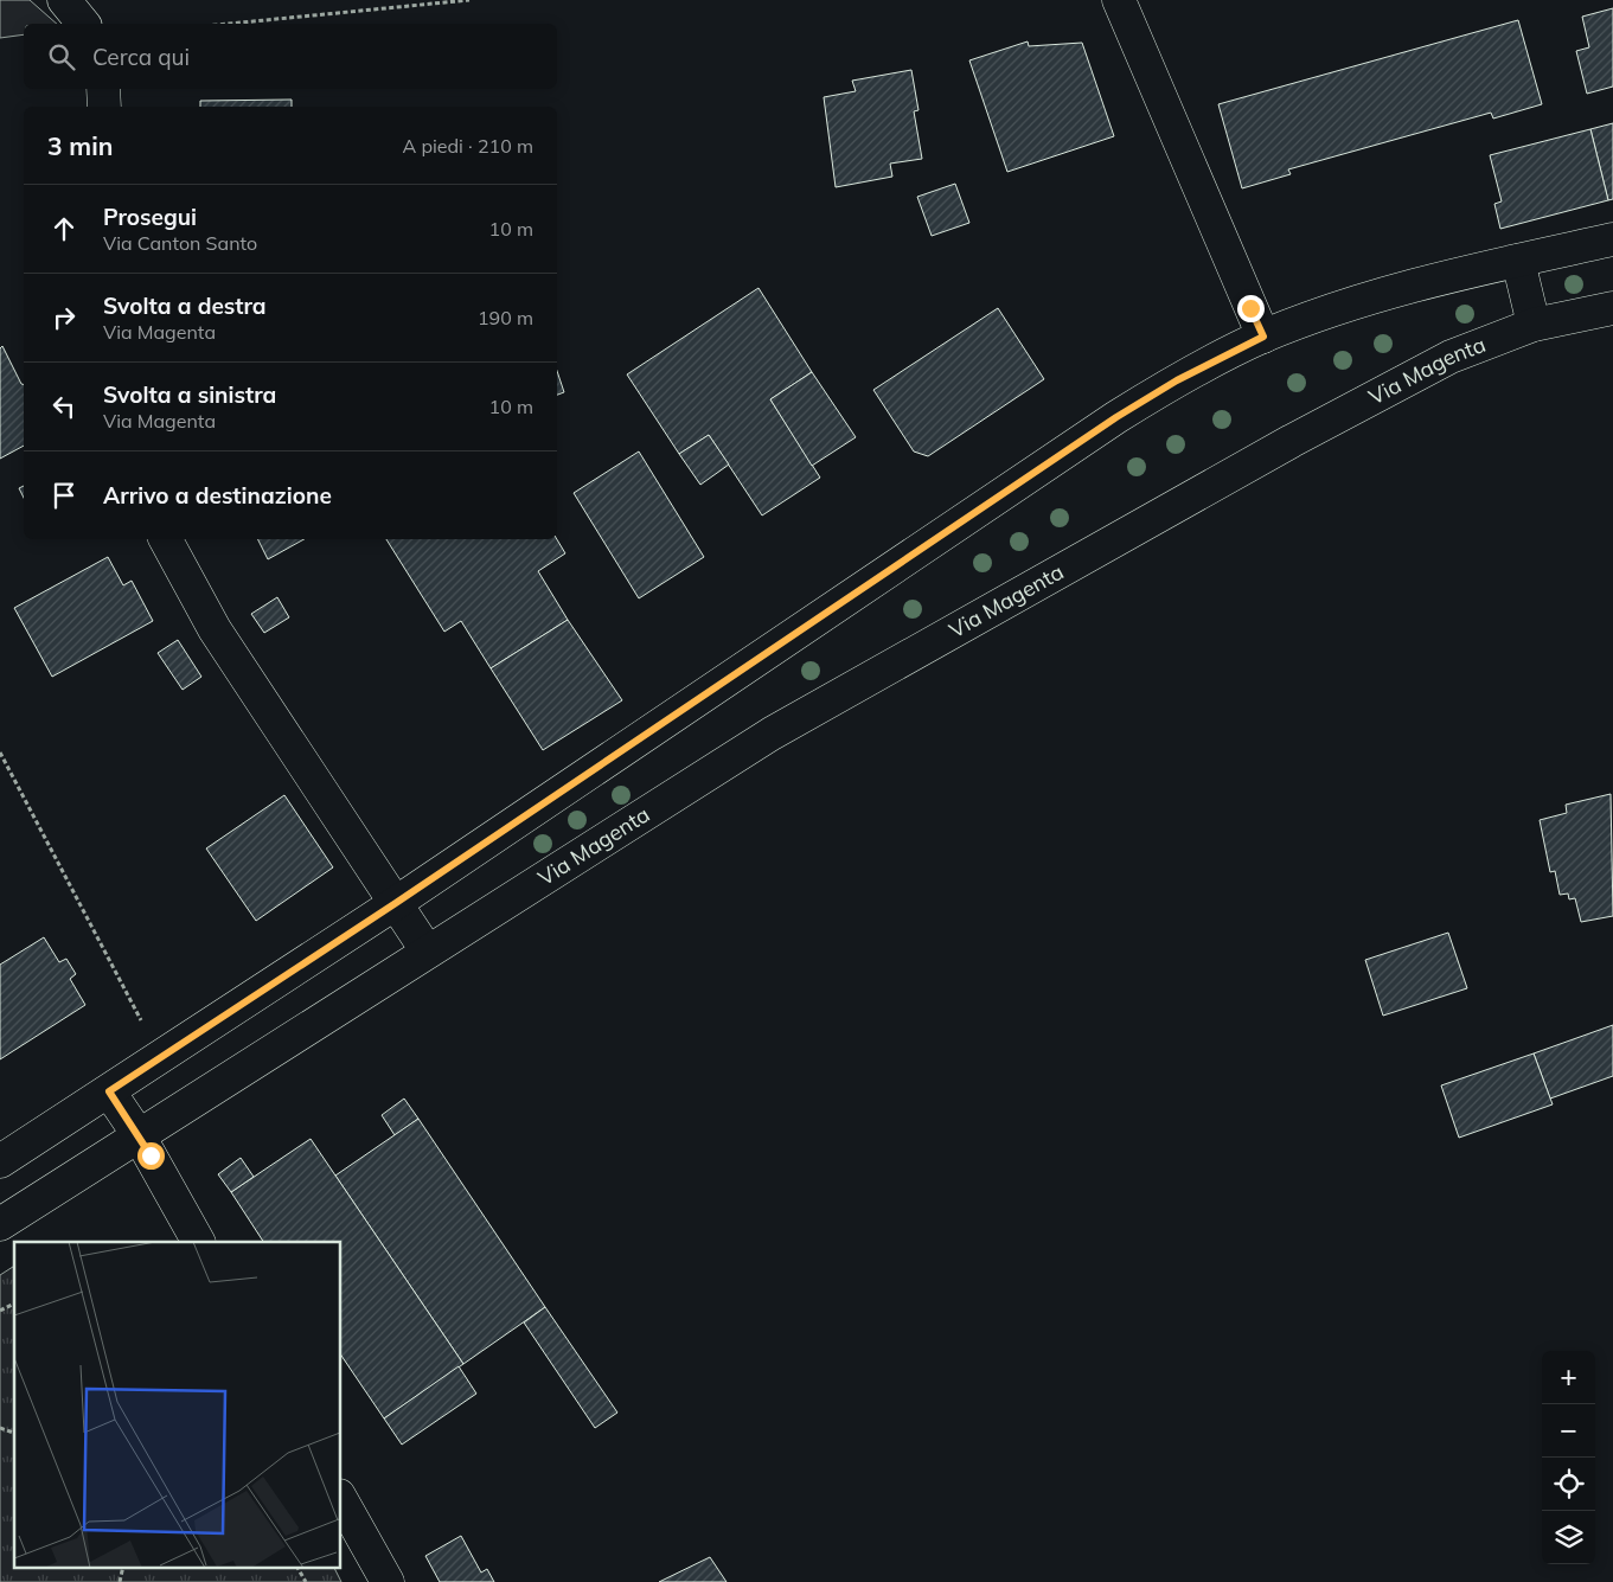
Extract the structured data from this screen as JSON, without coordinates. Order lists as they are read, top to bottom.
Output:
{
  "streets": {
    "street": ["Via Magenta"]
  },
  "page": {
    "search": "Cerca qui",
    "heading": ["3 min", "A piedi · 210 m"],
    "list": [
      ["Prosegui", "Via Canton Santo", "10 m"],
      ["Svolta a destra", "Via Magenta", "190 m"],
      ["Svolta a sinistra", "Via Magenta", "10 m"],
      "Arrivo a destinazione"
    ],
    "map_buttons": ["+", "−"]
  }
}
